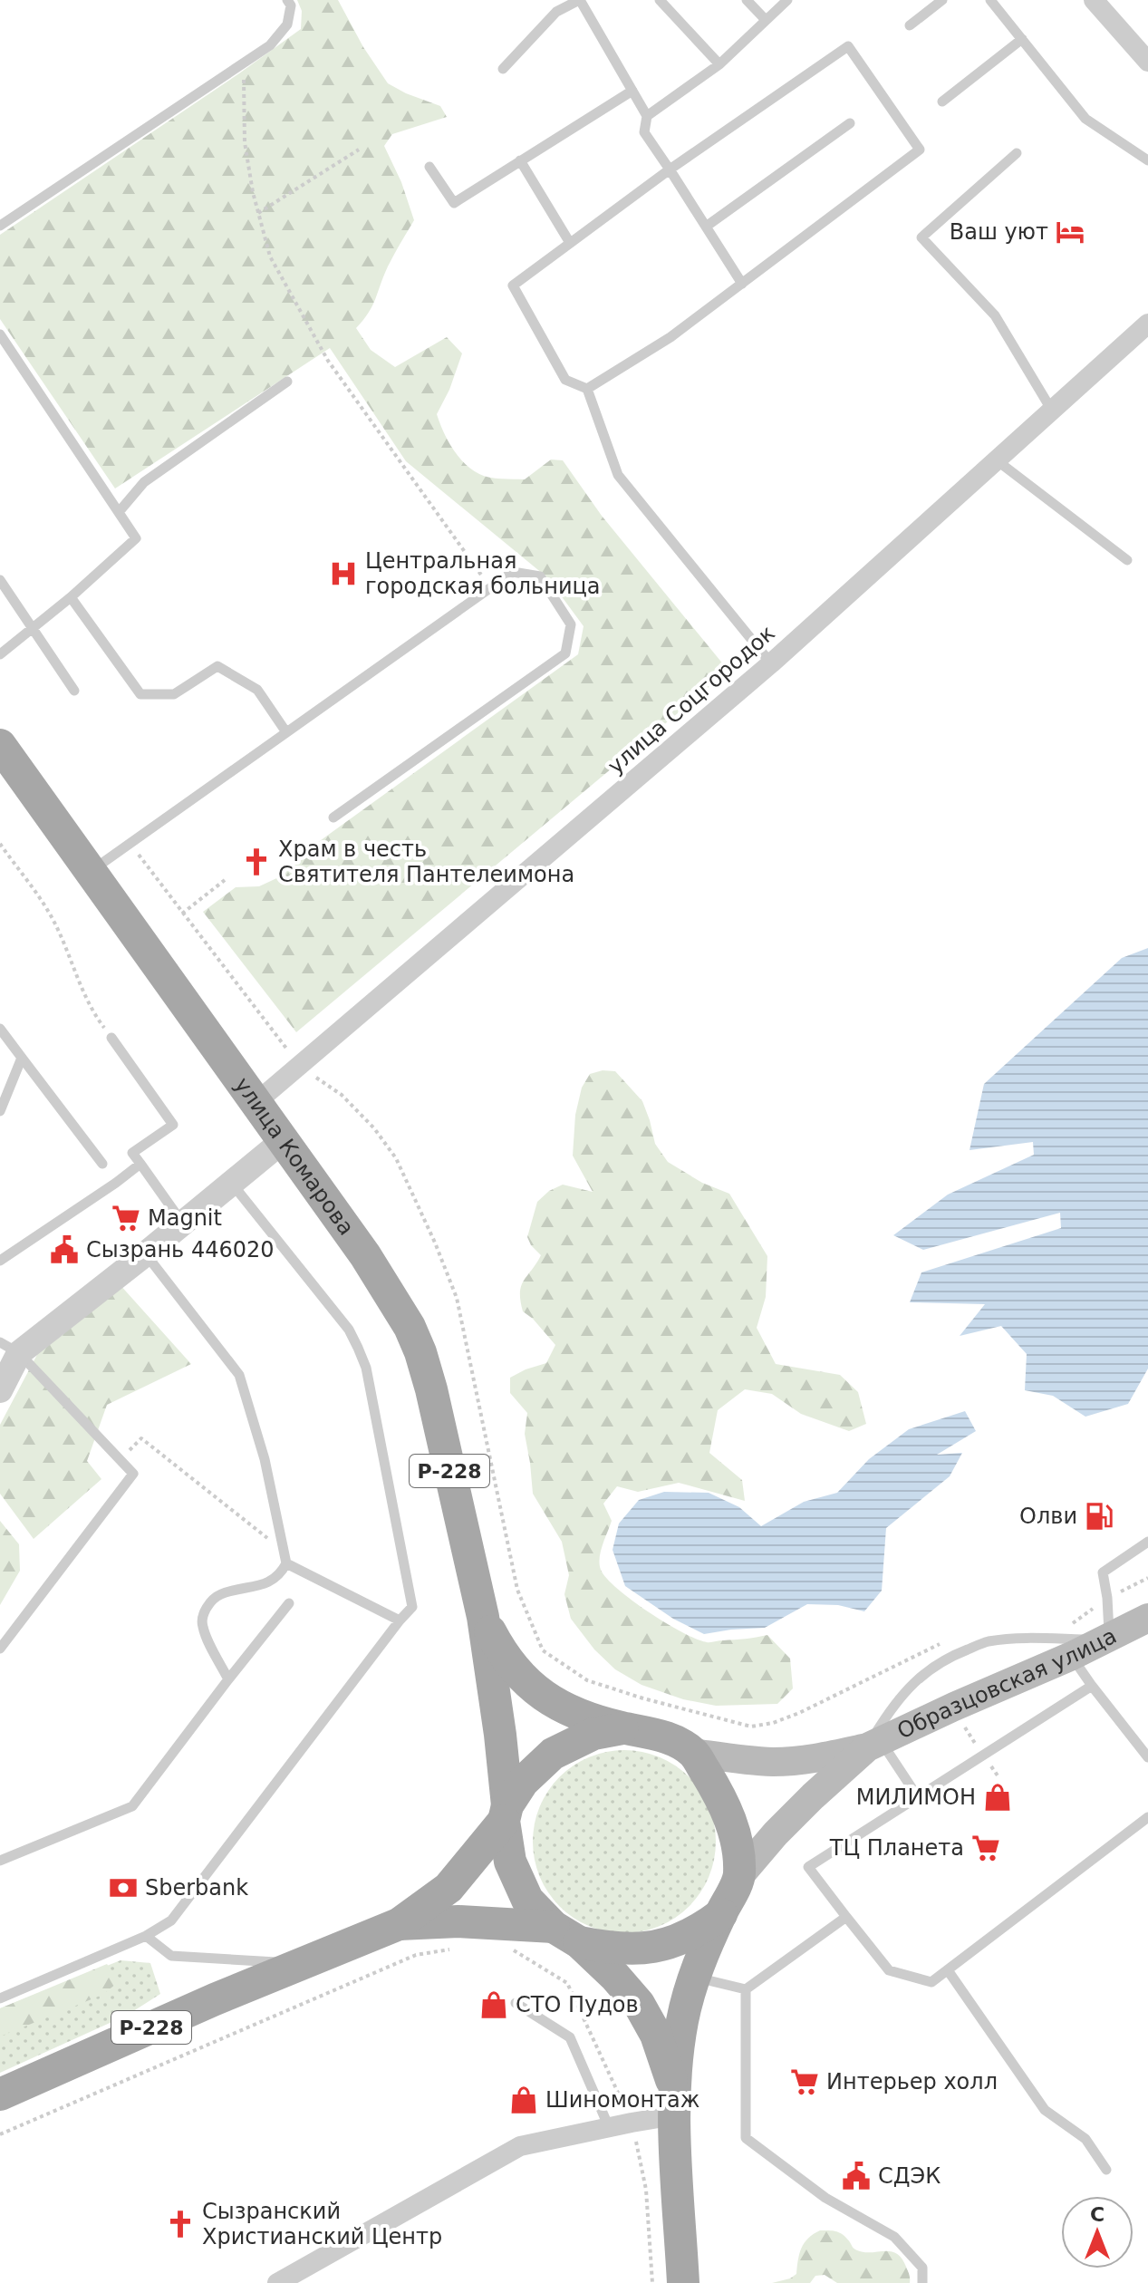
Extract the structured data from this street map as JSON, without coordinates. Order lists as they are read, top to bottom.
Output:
{
  "streets": {
    "main road": ["улица Комарова", "Р-228", "Образцовская улица"],
    "street": ["улица Соцгородок"]
  },
  "crossings": [
    ["улица Соцгородок", "улица Комарова"],
    ["улица Комарова", "Р-228"]
  ],
  "places": {
    "hotel": ["Ваш уют"],
    "hospital": ["Центральная городская больница"],
    "church": ["Храм в честь Святителя Пантелеимона", "Сызранский Христианский Центр"],
    "supermarket": ["Magnit", "ТЦ Планета", "Интерьер холл"],
    "public building": ["Сызрань 446020", "СДЭК"],
    "fuel station": ["Олви"],
    "shop": ["МИЛИМОН", "СТО Пудов", "Шиномонтаж"],
    "bank": ["Sberbank"]
  },
  "north": "top"
}
